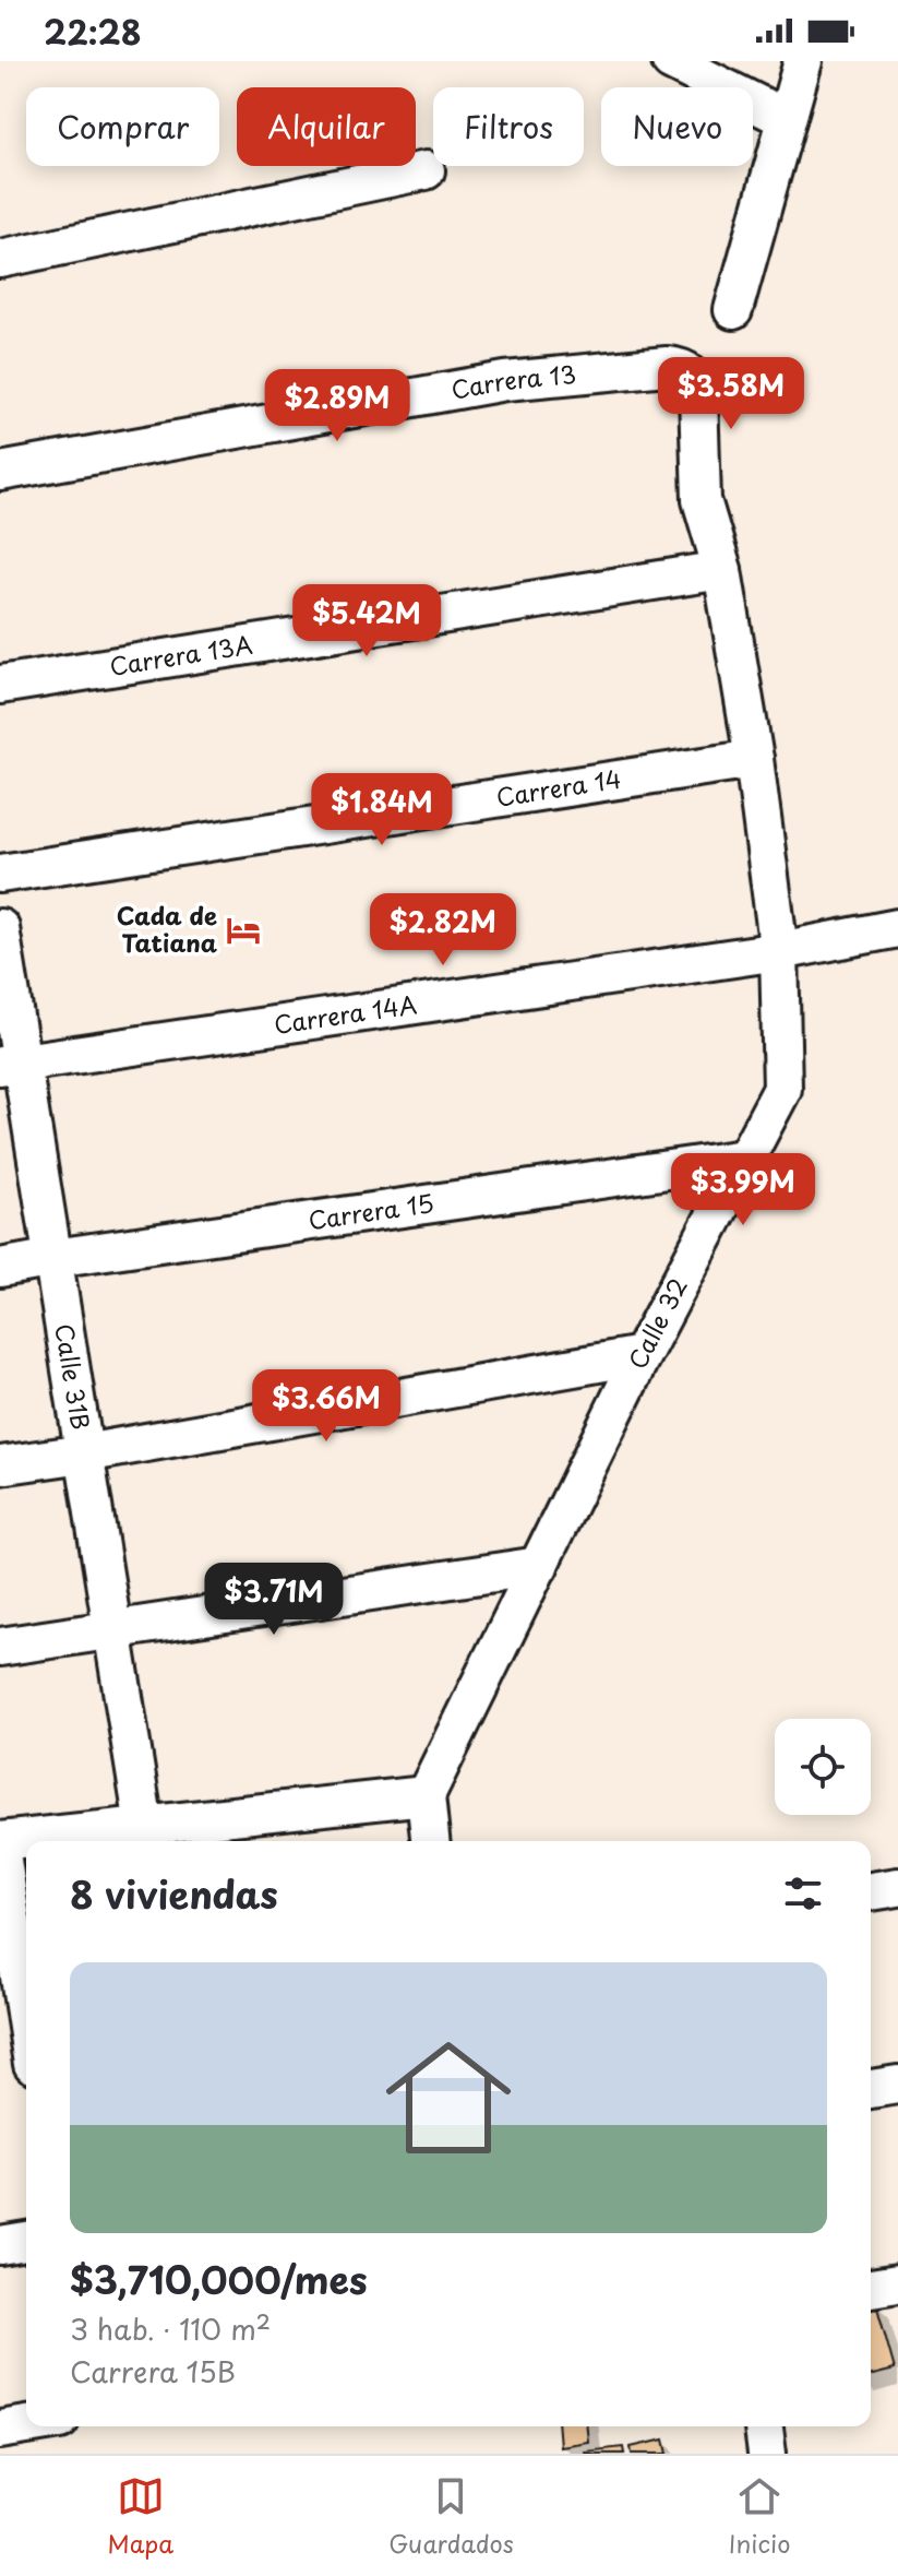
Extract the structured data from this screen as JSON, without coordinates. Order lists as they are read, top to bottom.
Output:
{
  "streets": {
    "street": [
      "Carrera 13",
      "Carrera 13A",
      "Carrera 14",
      "Carrera 14A",
      "Carrera 15",
      "Calle 32",
      "Calle 31B"
    ]
  },
  "crossings": [
    ["Carrera 13", "Calle 32"],
    ["Carrera 13A", "Calle 32"],
    ["Carrera 14", "Calle 32"],
    ["Carrera 14A", "Calle 32"],
    ["Carrera 14A", "Calle 31B"],
    ["Carrera 15", "Calle 32"],
    ["Carrera 15", "Calle 31B"]
  ],
  "places": {
    "hotel": ["Cada de Tatiana"]
  },
  "page": {
    "status": "22:28",
    "chip": [
      "Comprar",
      "Alquilar",
      "Filtros",
      "Nuevo"
    ],
    "price": [
      "$3.58M",
      "$2.89M",
      "$5.42M",
      "$1.84M",
      "$2.82M",
      "$3.99M",
      "$3.66M",
      "$3.71M"
    ],
    "heading": "8 viviendas",
    "list": [
      {
        "name": "$3,710,000/mes",
        "note": "3 hab. · 110 m² · Carrera 15B"
      }
    ],
    "tabs": ["Mapa", "Guardados", "Inicio"]
  }
}
